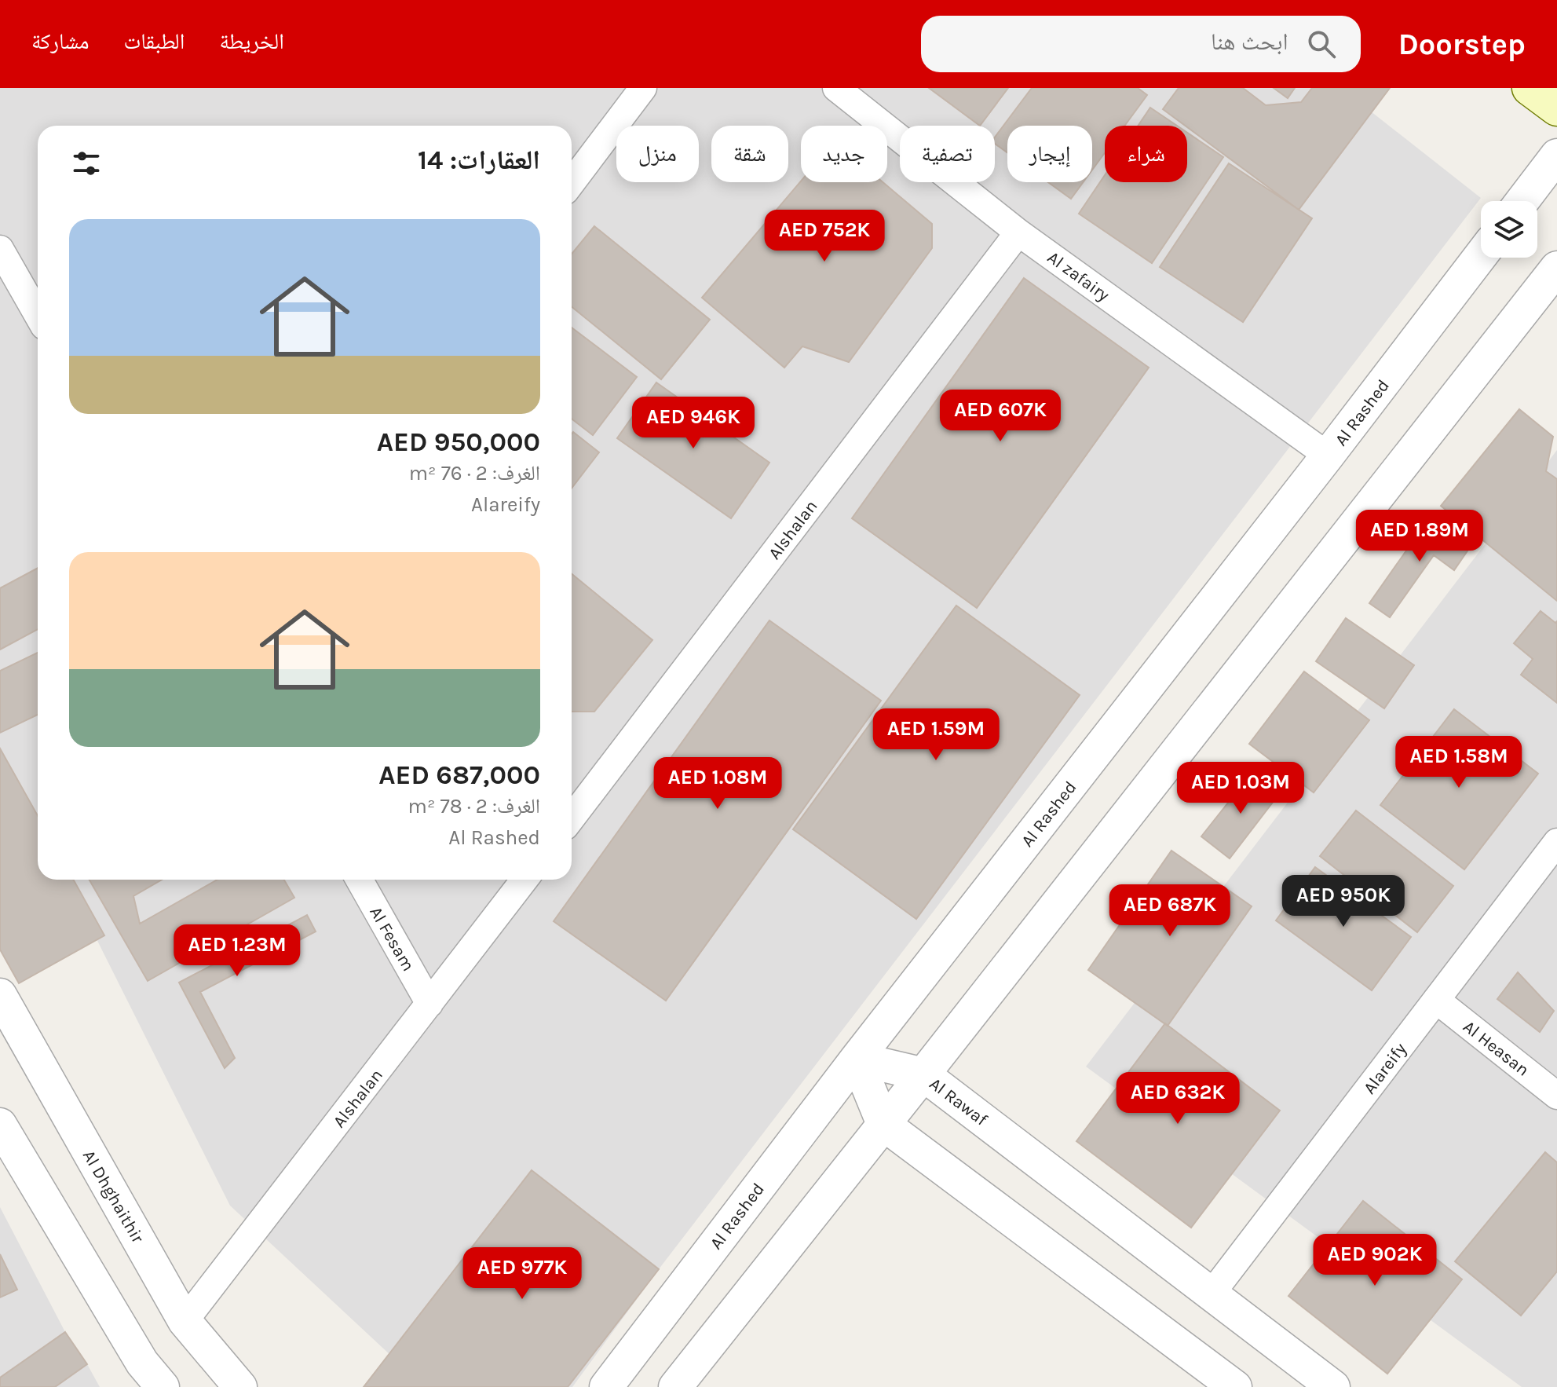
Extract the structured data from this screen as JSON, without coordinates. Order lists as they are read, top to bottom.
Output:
{
  "streets": {
    "street": [
      "Al zafairy",
      "Al Rashed",
      "Alshalan",
      "Al Fesam",
      "Al Heasan",
      "Alareify",
      "Al Rawaf",
      "Al Dhghaithir"
    ]
  },
  "crossings": [
    ["Al zafairy", "Al Rashed"],
    ["Al zafairy", "Alshalan"],
    ["Al Rashed", "Al Rawaf"],
    ["Alshalan", "Al Fesam"],
    ["Alshalan", "Al Dhghaithir"],
    ["Al Heasan", "Alareify"],
    ["Alareify", "Al Rawaf"]
  ],
  "page": {
    "header": "Doorstep",
    "search": "ابحث هنا",
    "nav": ["الخريطة", "الطبقات", "مشاركة"],
    "chip": [
      "شراء",
      "إيجار",
      "تصفية",
      "جديد",
      "شقة",
      "منزل"
    ],
    "heading": "العقارات: 14",
    "list": [
      {
        "name": "AED 950,000",
        "note": "الغرف: 2 · 76 m² · Alareify"
      },
      {
        "name": "AED 687,000",
        "note": "الغرف: 2 · 78 m² · Al Rashed"
      }
    ],
    "price": [
      "AED 752K",
      "AED 607K",
      "AED 946K",
      "AED 1.89M",
      "AED 1.59M",
      "AED 1.58M",
      "AED 1.08M",
      "AED 1.03M",
      "AED 950K",
      "AED 687K",
      "AED 1.23M",
      "AED 632K",
      "AED 902K",
      "AED 977K"
    ]
  }
}
